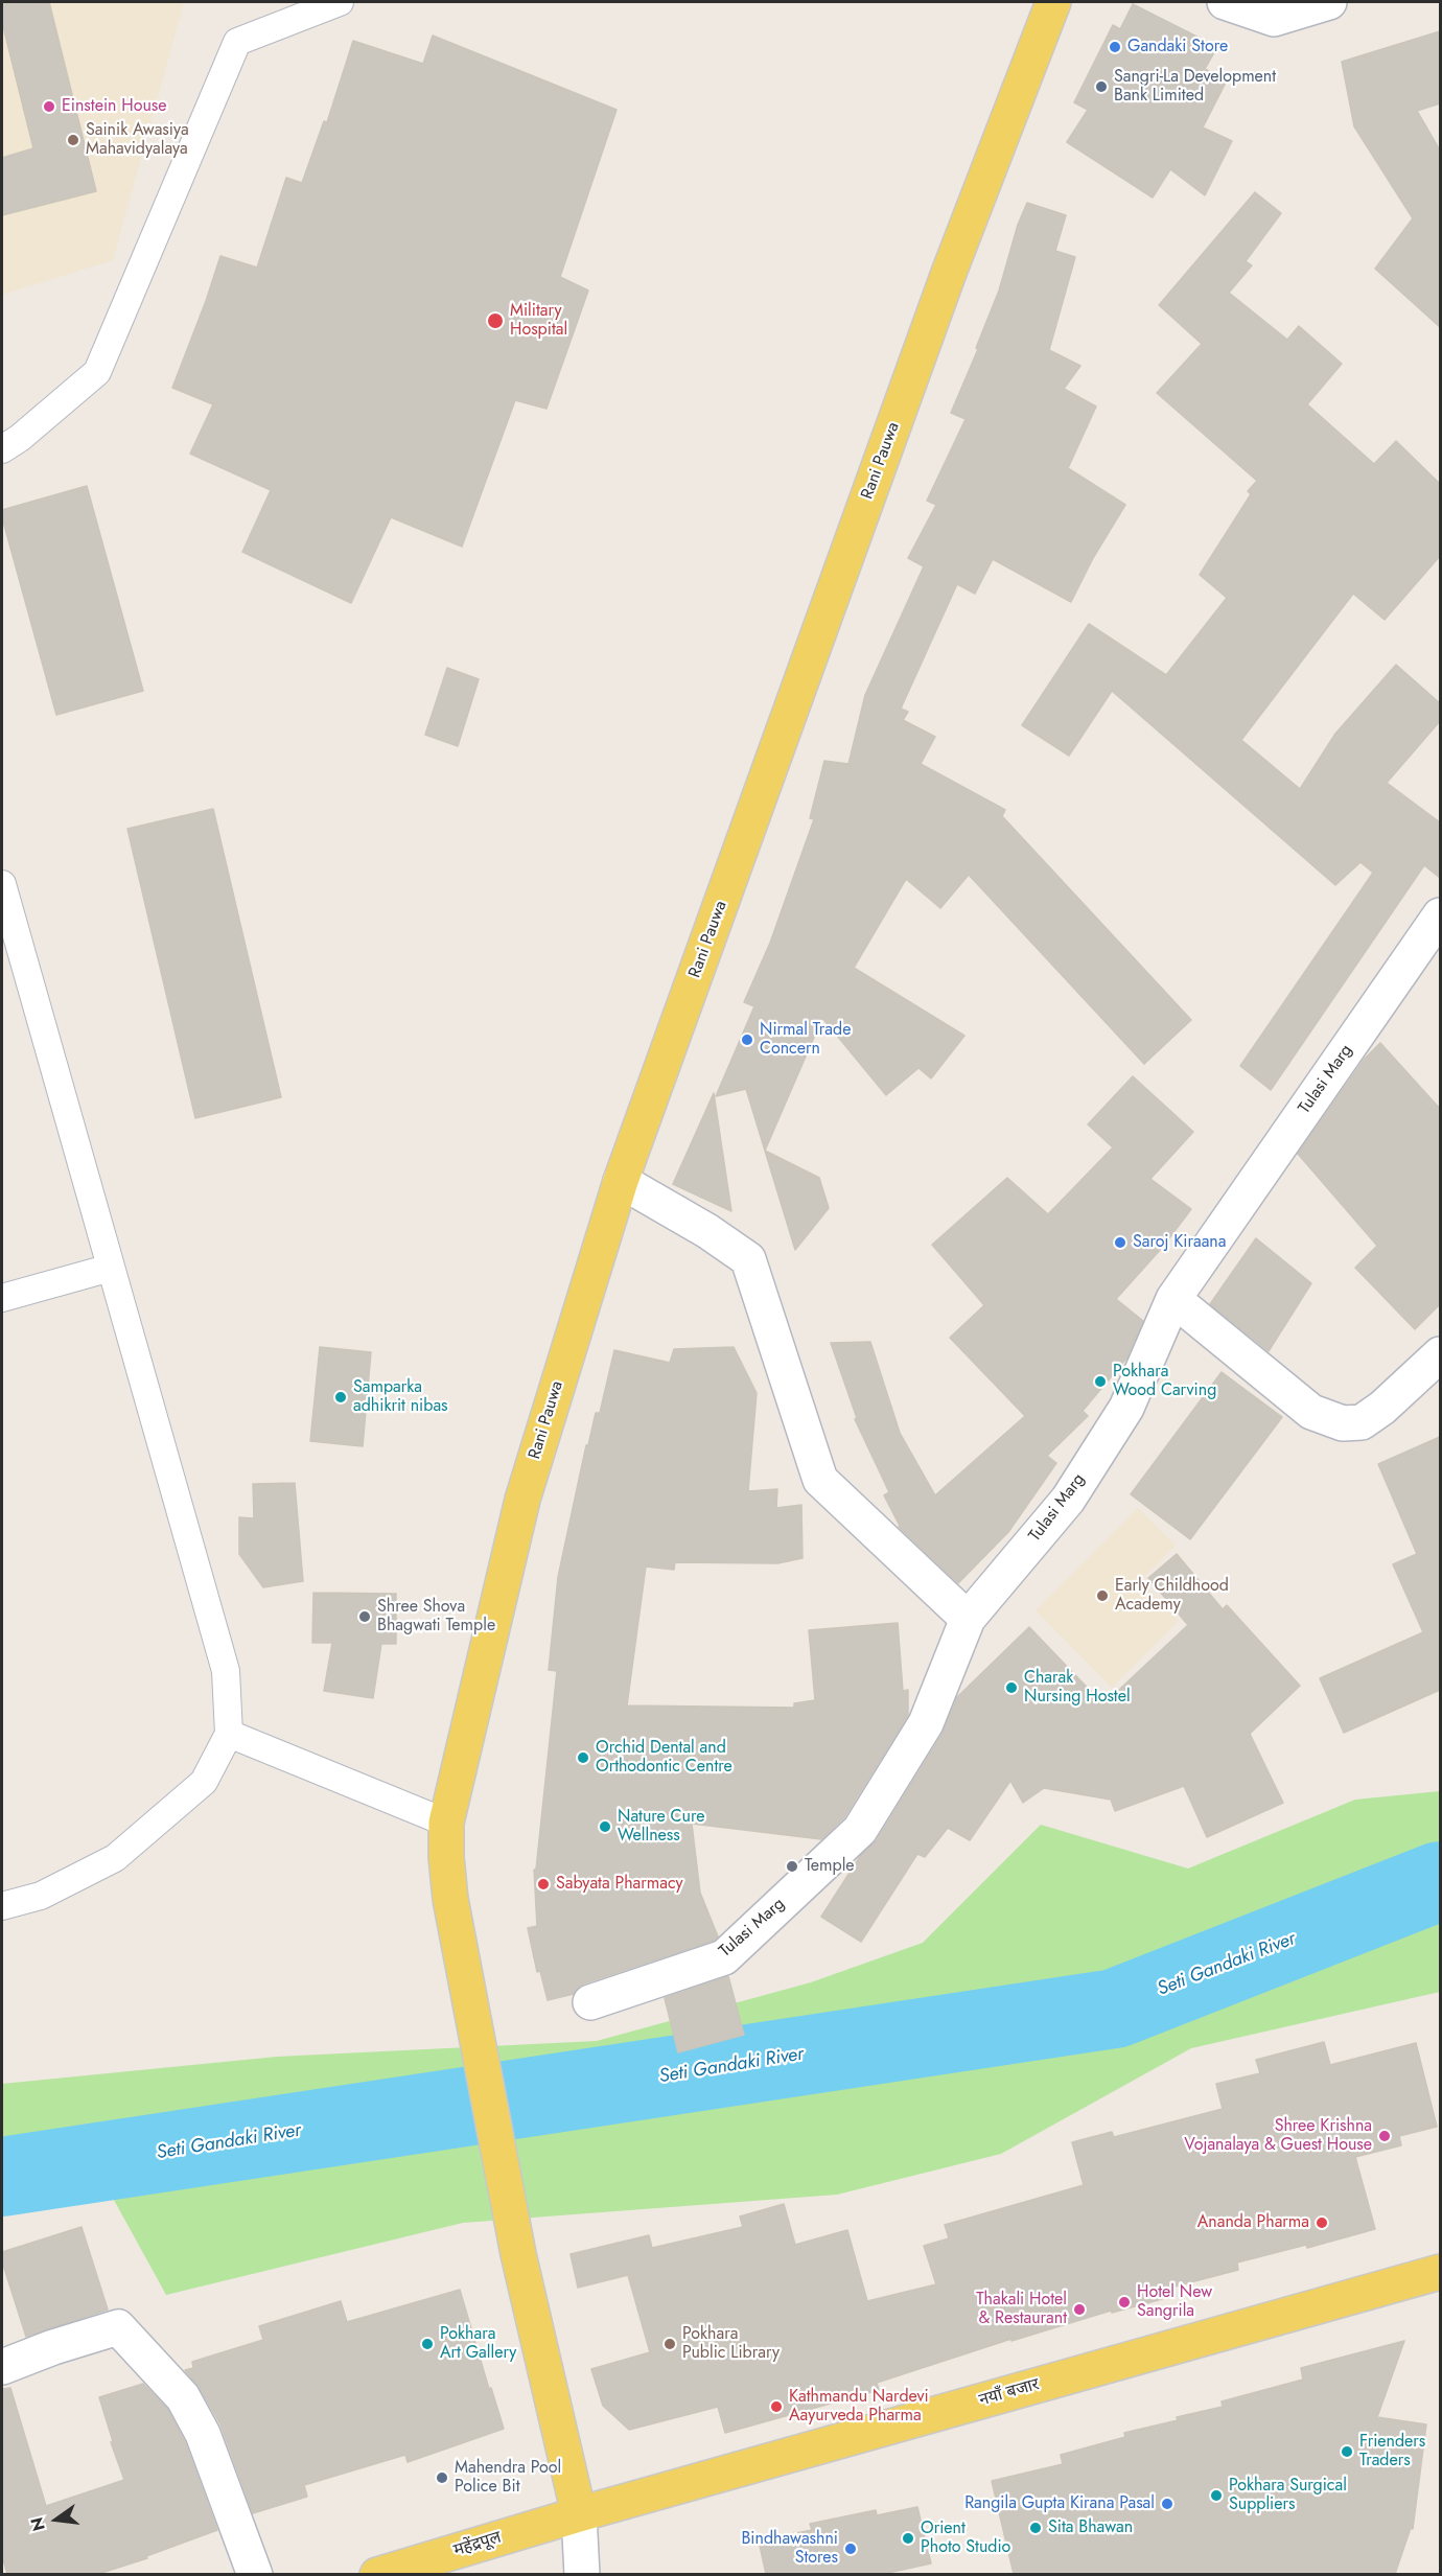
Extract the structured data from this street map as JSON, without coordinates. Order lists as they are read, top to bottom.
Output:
{
  "streets": {
    "main road": ["Rani Pauwa", "नयाँ बजार", "महेंद्रपूल"],
    "street": ["Tulasi Marg"]
  },
  "crossings": [
    ["Rani Pauwa", "नयाँ बजार"],
    ["Rani Pauwa", "महेंद्रपूल"],
    ["नयाँ बजार", "महेंद्रपूल"]
  ],
  "water": ["Seti Gandaki River"],
  "places": [
    "Gandaki Store",
    "Sangri-La Development Bank Limited",
    "Einstein House",
    "Sainik Awasiya Mahavidyalaya",
    "Military Hospital",
    "Nirmal Trade Concern",
    "Saroj Kiraana",
    "Pokhara Wood Carving",
    "Samparka adhikrit nibas",
    "Early Childhood Academy",
    "Shree Shova Bhagwati Temple",
    "Charak Nursing Hostel",
    "Orchid Dental and Orthodontic Centre",
    "Nature Cure Wellness",
    "Temple",
    "Sabyata Pharmacy",
    "Shree Krishna Vojanalaya & Guest House",
    "Ananda Pharma",
    "Hotel New Sangrila",
    "Thakali Hotel & Restaurant",
    "Pokhara Art Gallery",
    "Pokhara Public Library",
    "Kathmandu Nardevi Aayurveda Pharma",
    "Frienders Traders",
    "Mahendra Pool Police Bit",
    "Pokhara Surgical Suppliers",
    "Rangila Gupta Kirana Pasal",
    "Sita Bhawan",
    "Orient Photo Studio",
    "Bindhawashni Stores"
  ],
  "north": "left"
}
